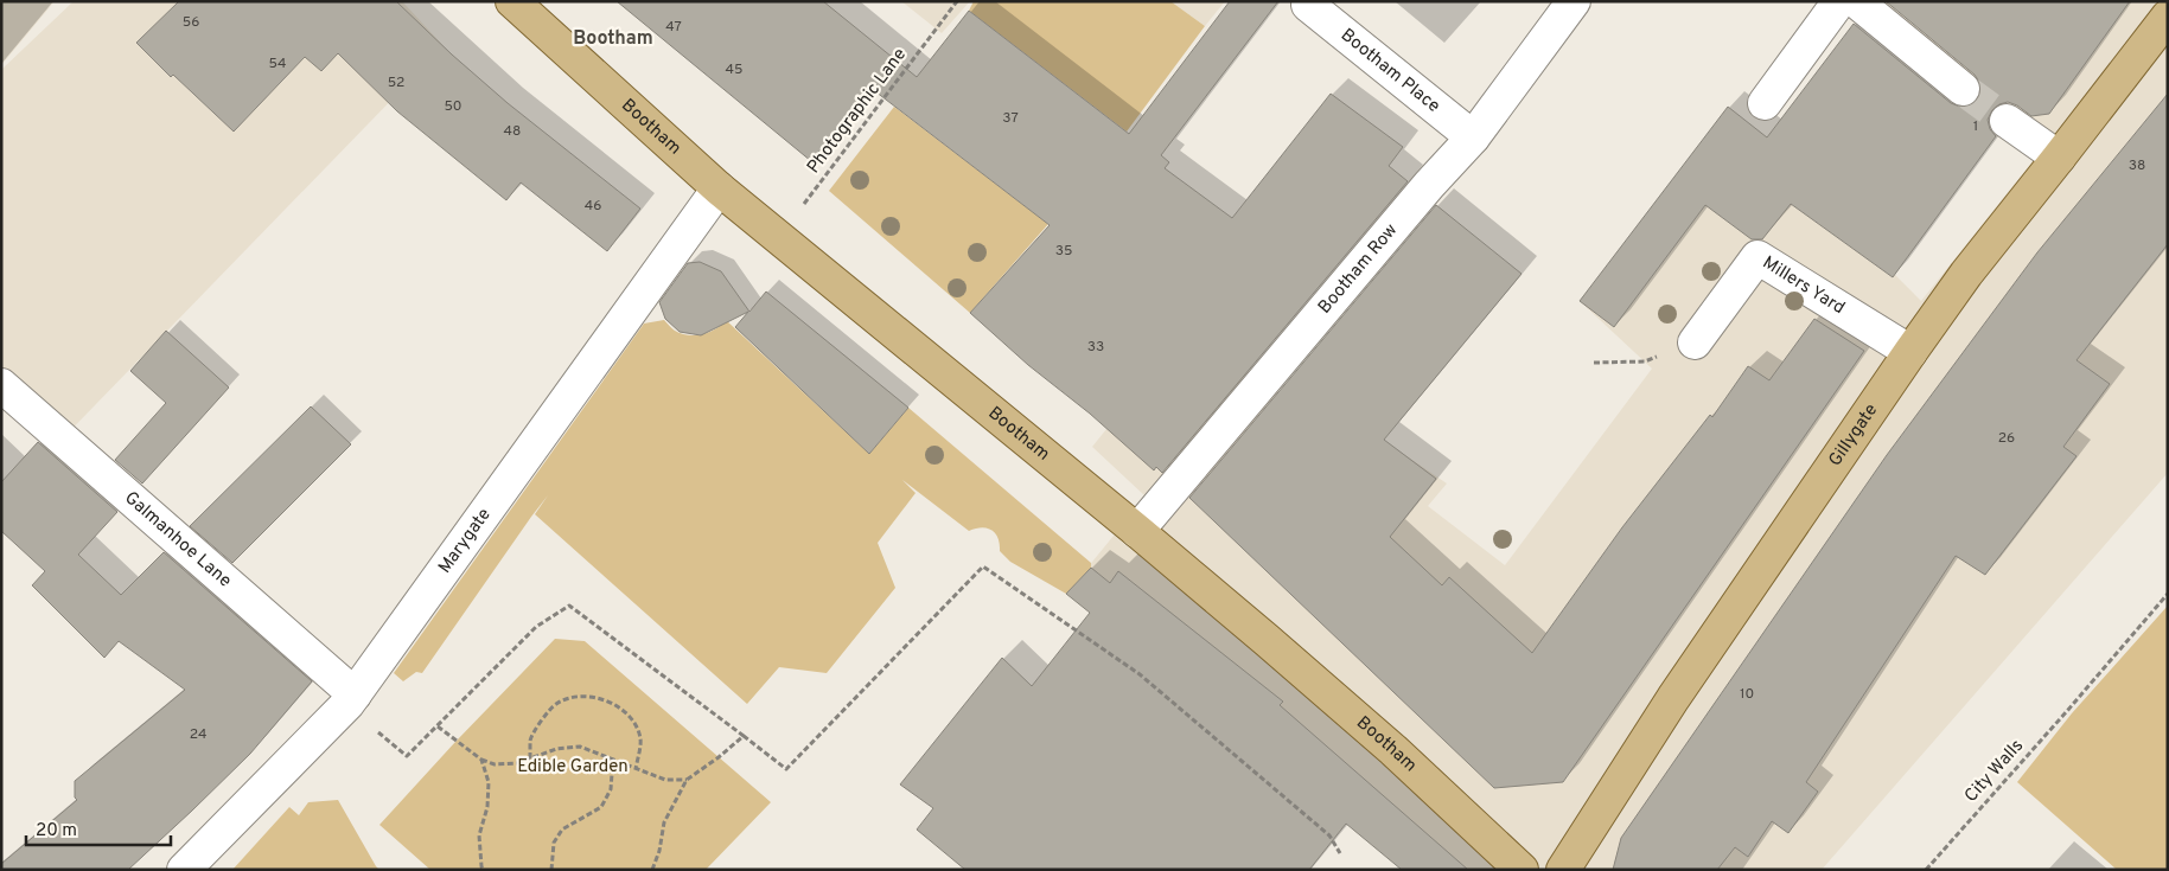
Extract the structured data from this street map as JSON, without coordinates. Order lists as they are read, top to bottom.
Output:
{
  "streets": {
    "main road": ["Bootham", "Gillygate"],
    "street": [
      "Bootham Place",
      "Bootham Row",
      "Millers Yard",
      "Galmanhoe Lane",
      "Marygate"
    ],
    "path": ["Photographic Lane", "City Walls"]
  },
  "crossings": [
    ["Bootham Place", "Bootham Row"],
    ["Photographic Lane", "Bootham"],
    ["Bootham", "Bootham Row"],
    ["Bootham", "Marygate"],
    ["Millers Yard", "Gillygate"],
    ["Galmanhoe Lane", "Marygate"]
  ],
  "districts": ["Bootham"],
  "parks": ["Edible Garden"],
  "house_numbers": [
    "56",
    "47",
    "54",
    "45",
    "52",
    "50",
    "37",
    "1",
    "48",
    "38",
    "46",
    "35",
    "33",
    "26",
    "10",
    "24"
  ],
  "scale_bar": "20 m"
}
